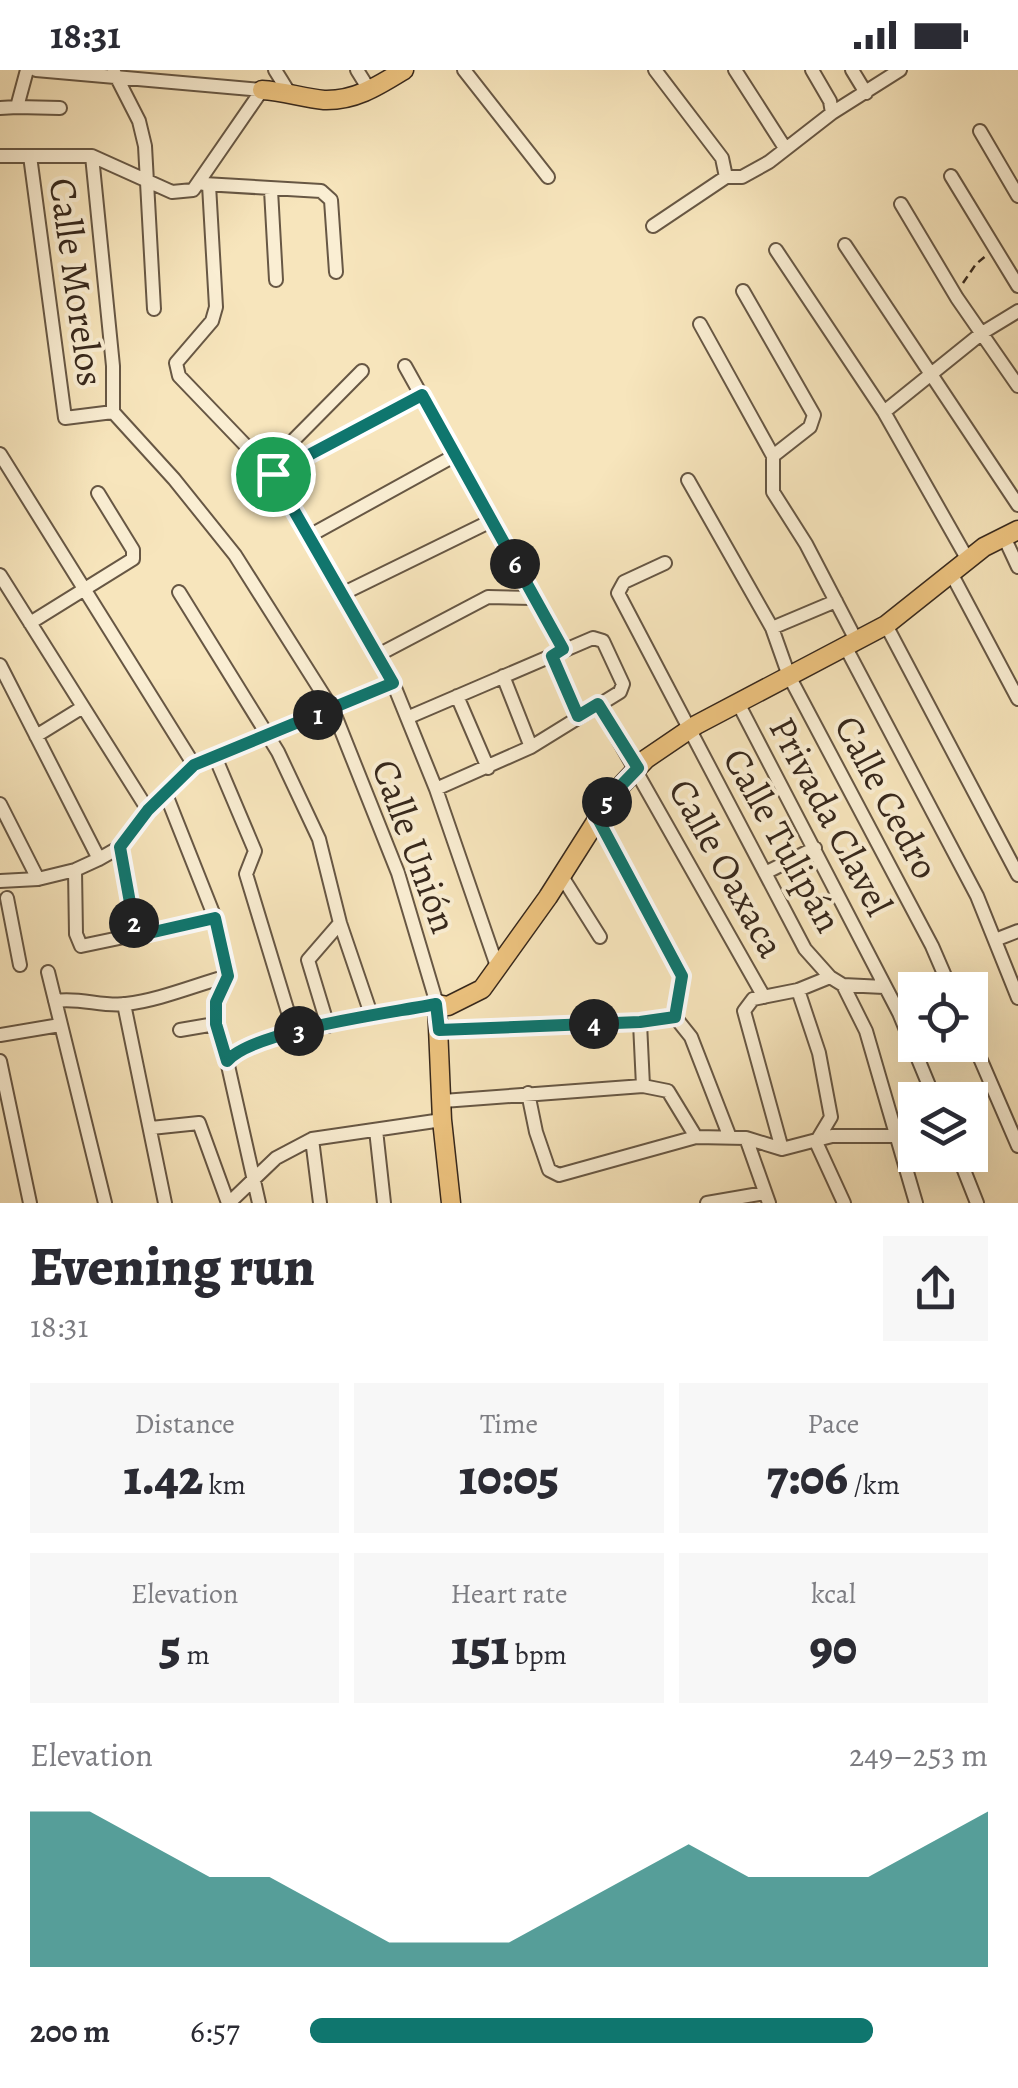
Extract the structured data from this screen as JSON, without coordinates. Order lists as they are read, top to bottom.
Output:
{
  "streets": {
    "street": [
      "Calle Morelos",
      "Calle Cedro",
      "Privada Clavel",
      "Calle Tulipán",
      "Calle Unión",
      "Calle Oaxaca"
    ]
  },
  "crossings": [
    ["Calle Morelos", "Calle Unión"]
  ],
  "page": {
    "status": "18:31",
    "pins": [
      "6",
      "1",
      "5",
      "2",
      "4",
      "3"
    ],
    "heading": ["Evening run", "18:31"],
    "stats": [
      ["Distance", "1.42 km"],
      ["Time", "10:05"],
      ["Pace", "7:06 /km"],
      ["Elevation", "5 m"],
      ["Heart rate", "151 bpm"],
      ["kcal", "90"]
    ],
    "chart": ["Elevation", "249–253 m"],
    "list": [
      {
        "name": "200 m",
        "note": "6:57"
      }
    ]
  }
}
